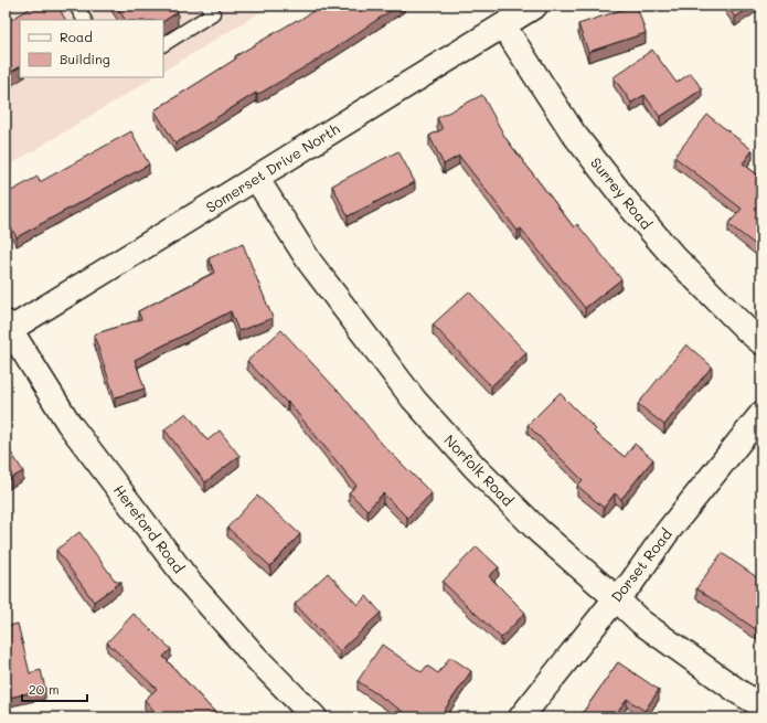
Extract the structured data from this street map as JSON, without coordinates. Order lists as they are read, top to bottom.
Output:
{
  "streets": {
    "street": [
      "Somerset Drive North",
      "Surrey Road",
      "Norfolk Road",
      "Hereford Road",
      "Dorset Road"
    ]
  },
  "crossings": [
    ["Somerset Drive North", "Surrey Road"],
    ["Somerset Drive North", "Norfolk Road"],
    ["Somerset Drive North", "Hereford Road"],
    ["Norfolk Road", "Dorset Road"]
  ],
  "legend": ["Road", "Building"],
  "scale_bar": "20 m"
}
